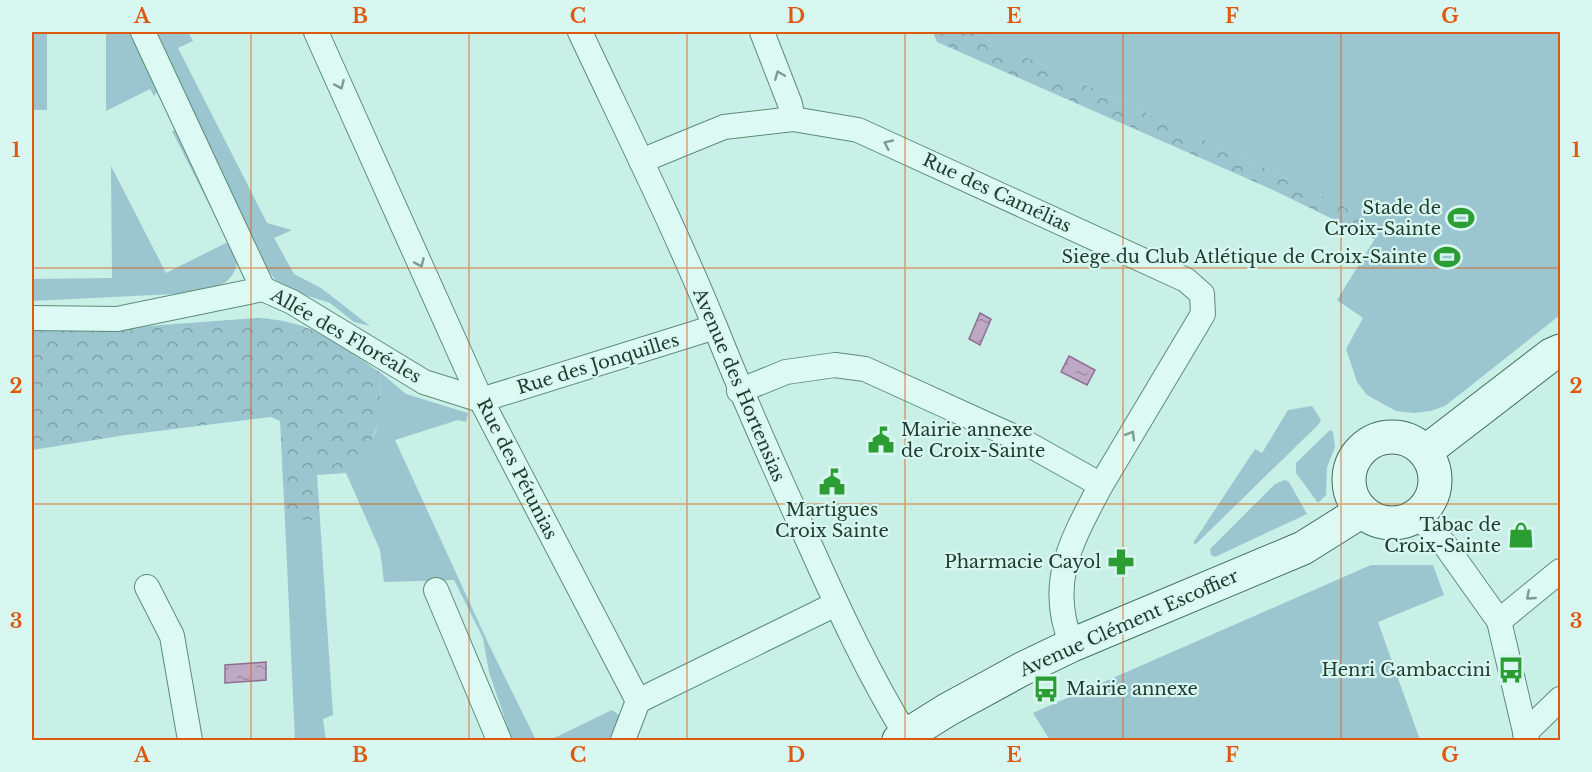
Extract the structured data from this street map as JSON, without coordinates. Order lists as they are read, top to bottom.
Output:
{
  "streets": {
    "main road": ["Avenue Clément Escoffier"],
    "street": [
      "Rue des Camélias",
      "Allée des Floréales",
      "Rue des Jonquilles",
      "Avenue des Hortensias",
      "Rue des Pétunias"
    ]
  },
  "crossings": [
    ["Rue des Camélias", "Avenue des Hortensias"],
    ["Rue des Camélias", "Avenue Clément Escoffier"],
    ["Allée des Floréales", "Rue des Jonquilles"],
    ["Allée des Floréales", "Rue des Pétunias"],
    ["Rue des Jonquilles", "Avenue des Hortensias"],
    ["Rue des Jonquilles", "Rue des Pétunias"],
    ["Avenue des Hortensias", "Avenue Clément Escoffier"]
  ],
  "places": {
    "sports": ["Stade de Croix-Sainte", "Siege du Club Atlétique de Croix-Sainte"],
    "public building": ["Mairie annexe de Croix-Sainte", "Martigues Croix Sainte"],
    "shop": ["Tabac de Croix-Sainte"],
    "pharmacy": ["Pharmacie Cayol"],
    "bus stop": ["Henri Gambaccini", "Mairie annexe"]
  },
  "grid": {
    "columns": [
      "A",
      "B",
      "C",
      "D",
      "E",
      "F",
      "G"
    ],
    "rows": ["1", "2", "3"]
  }
}
